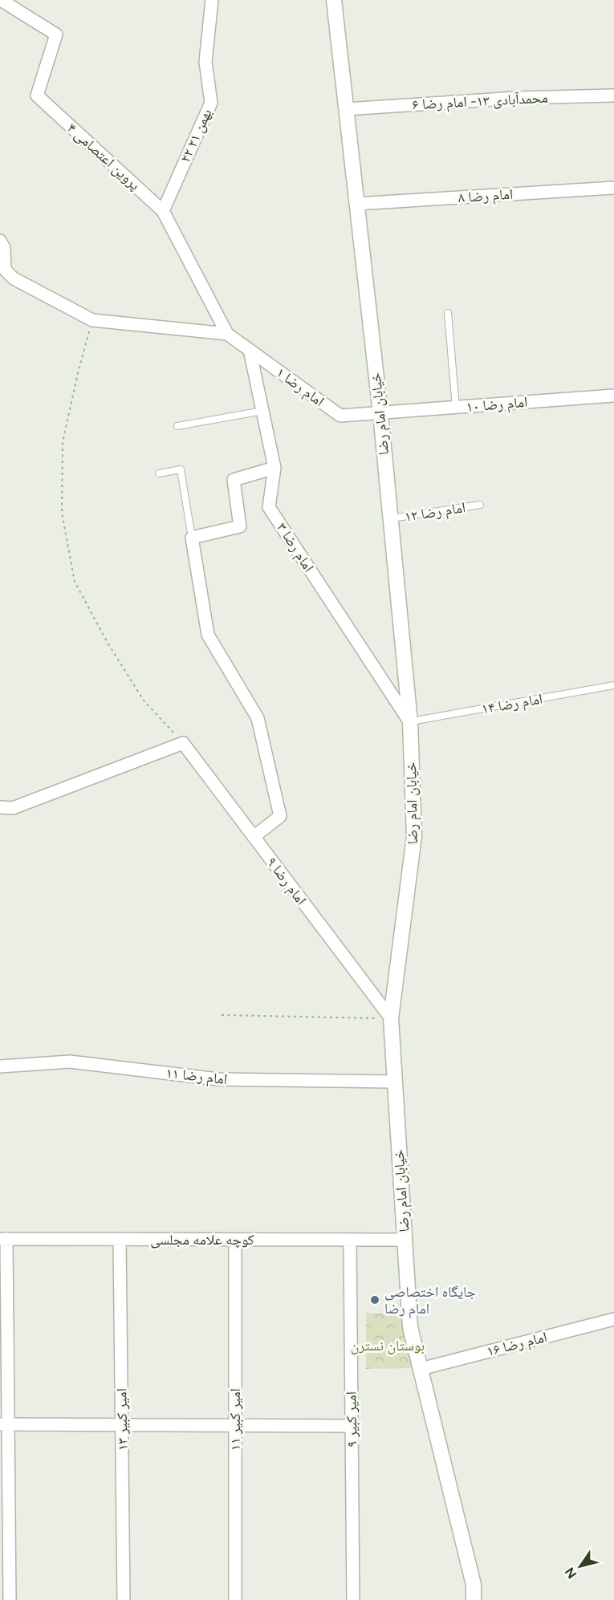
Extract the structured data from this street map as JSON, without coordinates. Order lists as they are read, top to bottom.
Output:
{
  "streets": {
    "street": [
      "محمدآبادی ۱۳- امام رضا ۶",
      "۲۲ بهمن ۲۱",
      "پروین اعتصامی ۴",
      "امام رضا ۸",
      "امام رضا ۱",
      "امام رضا ۱۰",
      "خیابان امام رضا",
      "امام رضا ۳",
      "امام رضا ۹",
      "امام رضا ۱۱",
      "کوچه علامه مجلسی",
      "امام رضا ۱۶",
      "امیر کبیر ۱۳",
      "امیر کبیر ۱۱",
      "امیر کبیر ۹"
    ],
    "lane": ["امام رضا ۱۲", "امام رضا ۱۴"]
  },
  "crossings": [
    ["محمدآبادی ۱۳- امام رضا ۶", "خیابان امام رضا"],
    ["۲۲ بهمن ۲۱", "پروین اعتصامی ۴"],
    ["پروین اعتصامی ۴", "امام رضا ۱"],
    ["امام رضا ۸", "خیابان امام رضا"],
    ["امام رضا ۱", "امام رضا ۱۰"],
    ["امام رضا ۱", "خیابان امام رضا"],
    ["امام رضا ۱", "امام رضا ۳"],
    ["امام رضا ۱۰", "خیابان امام رضا"],
    ["خیابان امام رضا", "امام رضا ۱۲"],
    ["خیابان امام رضا", "امام رضا ۳"],
    ["خیابان امام رضا", "امام رضا ۱۴"],
    ["خیابان امام رضا", "امام رضا ۹"],
    ["خیابان امام رضا", "امام رضا ۱۱"],
    ["خیابان امام رضا", "کوچه علامه مجلسی"],
    ["خیابان امام رضا", "امام رضا ۱۶"],
    ["امام رضا ۳", "امام رضا ۱۴"],
    ["کوچه علامه مجلسی", "امیر کبیر ۱۳"],
    ["کوچه علامه مجلسی", "امیر کبیر ۱۱"],
    ["کوچه علامه مجلسی", "امیر کبیر ۹"]
  ],
  "parks": ["بوستان نسترن"],
  "places": ["جایگاه اختصاصی امام رضا"],
  "north": "bottom left"
}
